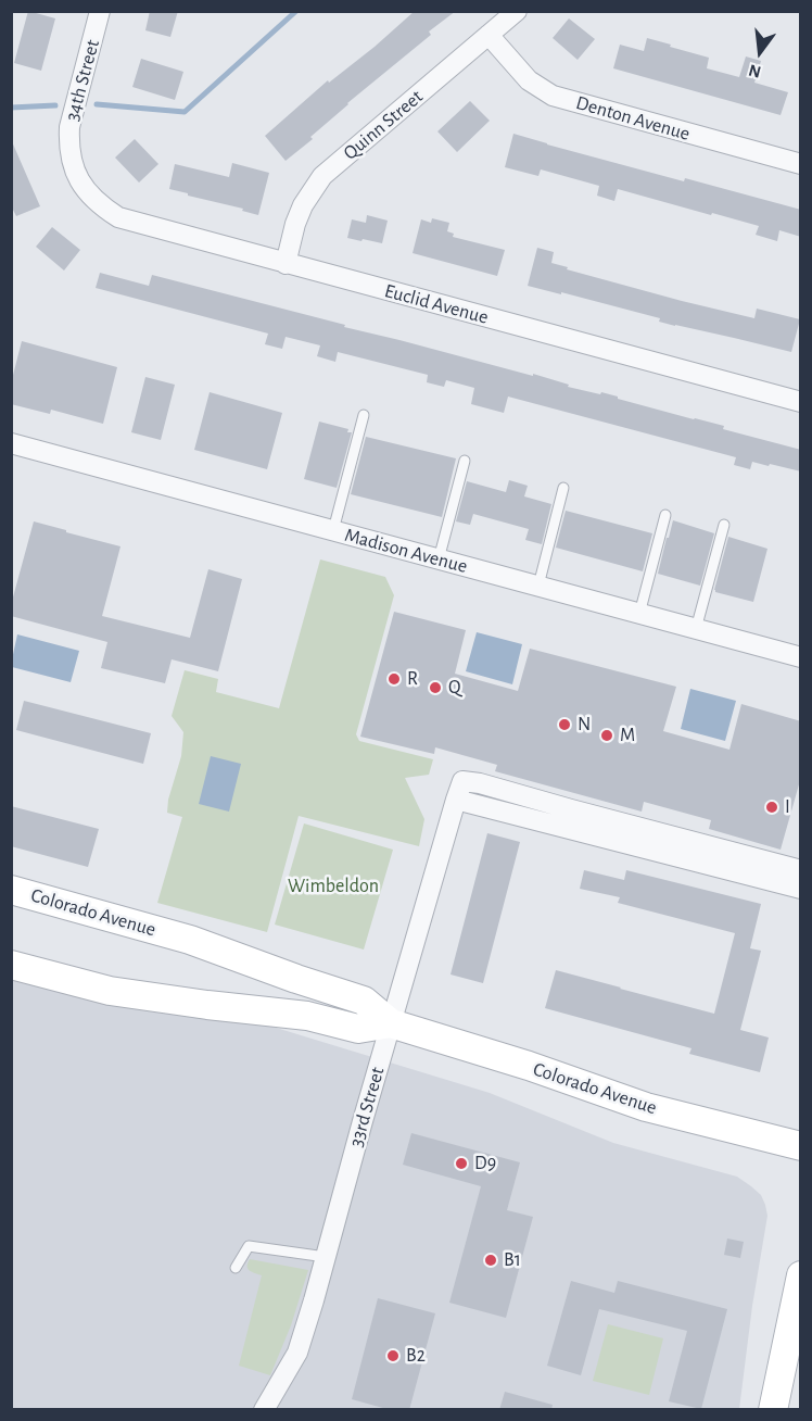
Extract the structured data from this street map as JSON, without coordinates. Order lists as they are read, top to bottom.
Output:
{
  "streets": {
    "main road": ["Colorado Avenue"],
    "street": [
      "34th Street",
      "Denton Avenue",
      "Quinn Street",
      "Euclid Avenue",
      "Madison Avenue",
      "33rd Street"
    ]
  },
  "crossings": [
    ["34th Street", "Euclid Avenue"],
    ["Denton Avenue", "Quinn Street"],
    ["Quinn Street", "Euclid Avenue"],
    ["Colorado Avenue", "33rd Street"]
  ],
  "parks": ["Wimbeldon"],
  "places": [
    "R",
    "Q",
    "N",
    "M",
    "I",
    "D9",
    "B1",
    "B2"
  ],
  "north": "bottom"
}
